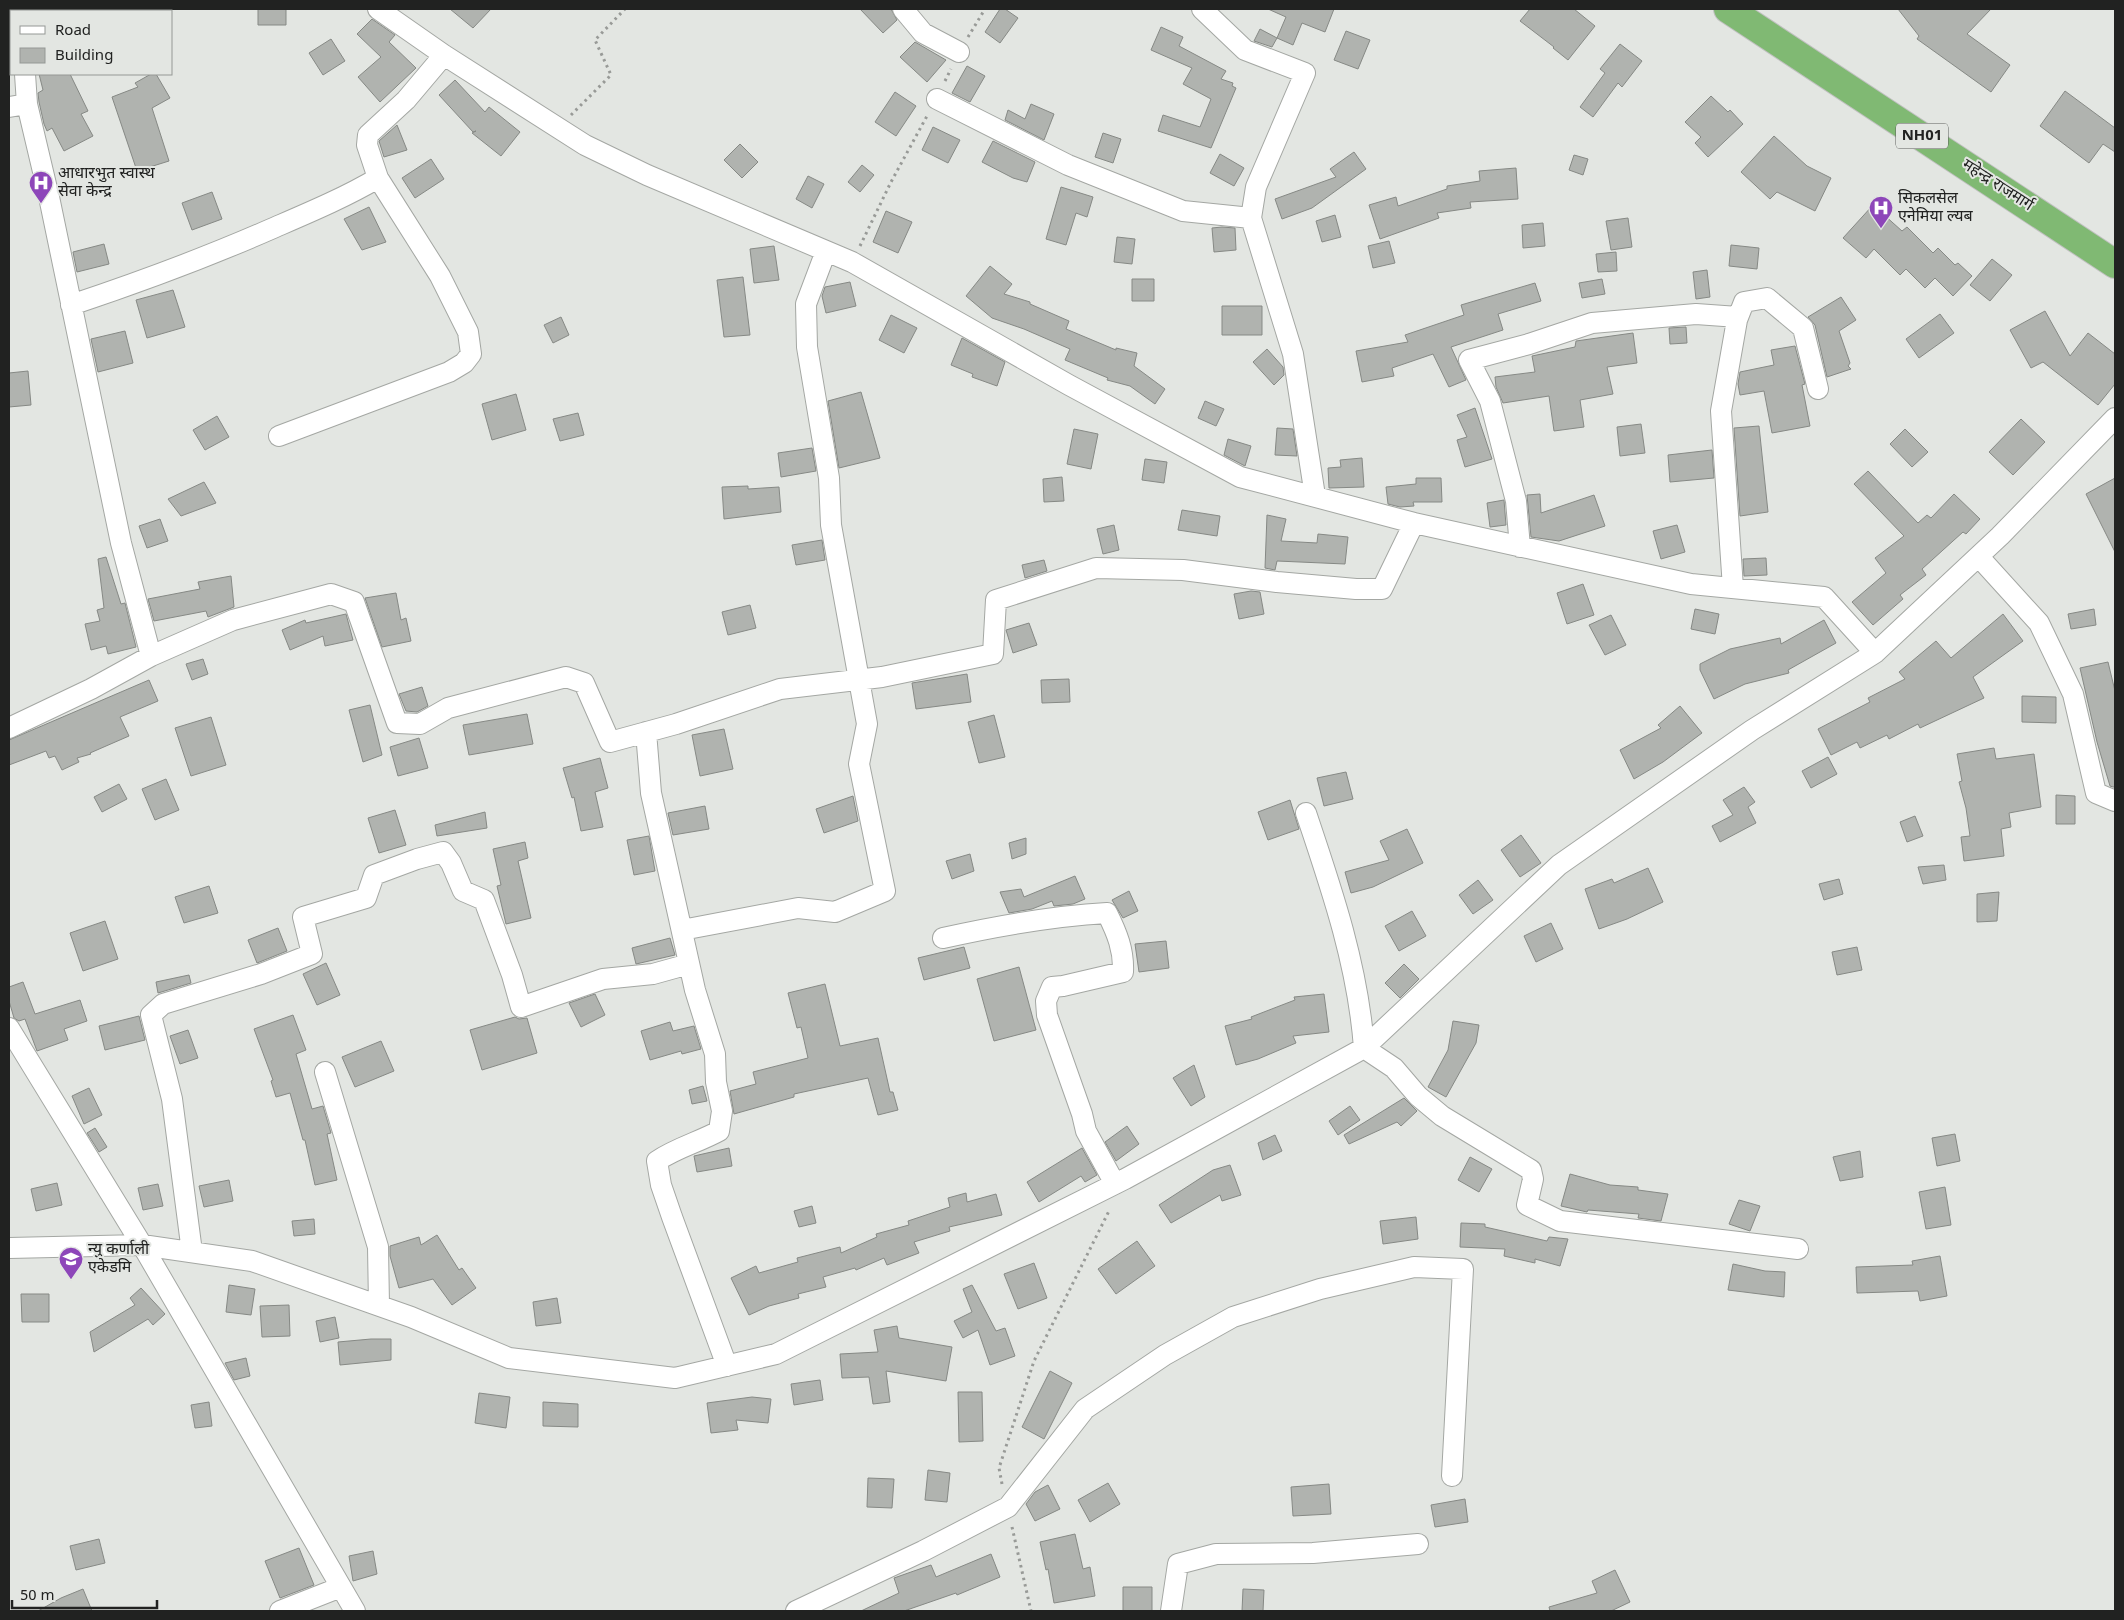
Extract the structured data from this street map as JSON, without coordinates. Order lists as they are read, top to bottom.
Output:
{
  "streets": {
    "highway": ["NH01", "महेन्द्र राजमार्ग"]
  },
  "places": {
    "hospital": ["आधारभुत स्वास्थ सेवा केन्द्र", "सिकलसेल एनेमिया ल्यब"],
    "school or university": ["न्यु कर्णाली एकेडमि"]
  },
  "legend": ["Road", "Building"],
  "scale_bar": "50 m"
}
